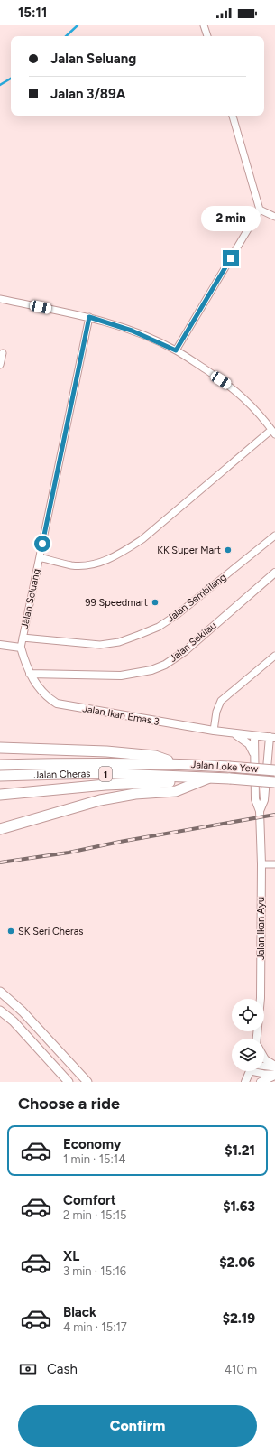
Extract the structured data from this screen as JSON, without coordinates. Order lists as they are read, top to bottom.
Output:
{
  "streets": {
    "highway": ["Jalan Loke Yew", "Jalan Cheras", "1"],
    "street": [
      "Jalan Sembilang",
      "Jalan Seluang",
      "Jalan Sekilau",
      "Jalan Ikan Emas 3",
      "Jalan Ikan Ayu"
    ]
  },
  "crossings": [
    ["Jalan Sembilang", "Jalan Seluang"],
    ["Jalan Seluang", "Jalan Ikan Emas 3"],
    ["Jalan Sekilau", "Jalan Ikan Emas 3"],
    ["Jalan Ikan Emas 3", "Jalan Ikan Ayu"],
    ["Jalan Loke Yew", "Jalan Cheras"]
  ],
  "places": ["KK Super Mart", "99 Speedmart", "SK Seri Cheras"],
  "page": {
    "status": "15:11",
    "banner": ["Jalan Seluang", "Jalan 3/89A"],
    "bubble": "2 min",
    "heading": "Choose a ride",
    "list": [
      {
        "name": "Economy",
        "note": "1 min · 15:14",
        "value": "$1.21"
      },
      {
        "name": "Comfort",
        "note": "2 min · 15:15",
        "value": "$1.63"
      },
      {
        "name": "XL",
        "note": "3 min · 15:16",
        "value": "$2.06"
      },
      {
        "name": "Black",
        "note": "4 min · 15:17",
        "value": "$2.19"
      }
    ],
    "pay": ["Cash", "410 m"],
    "buttons": "Confirm"
  }
}
